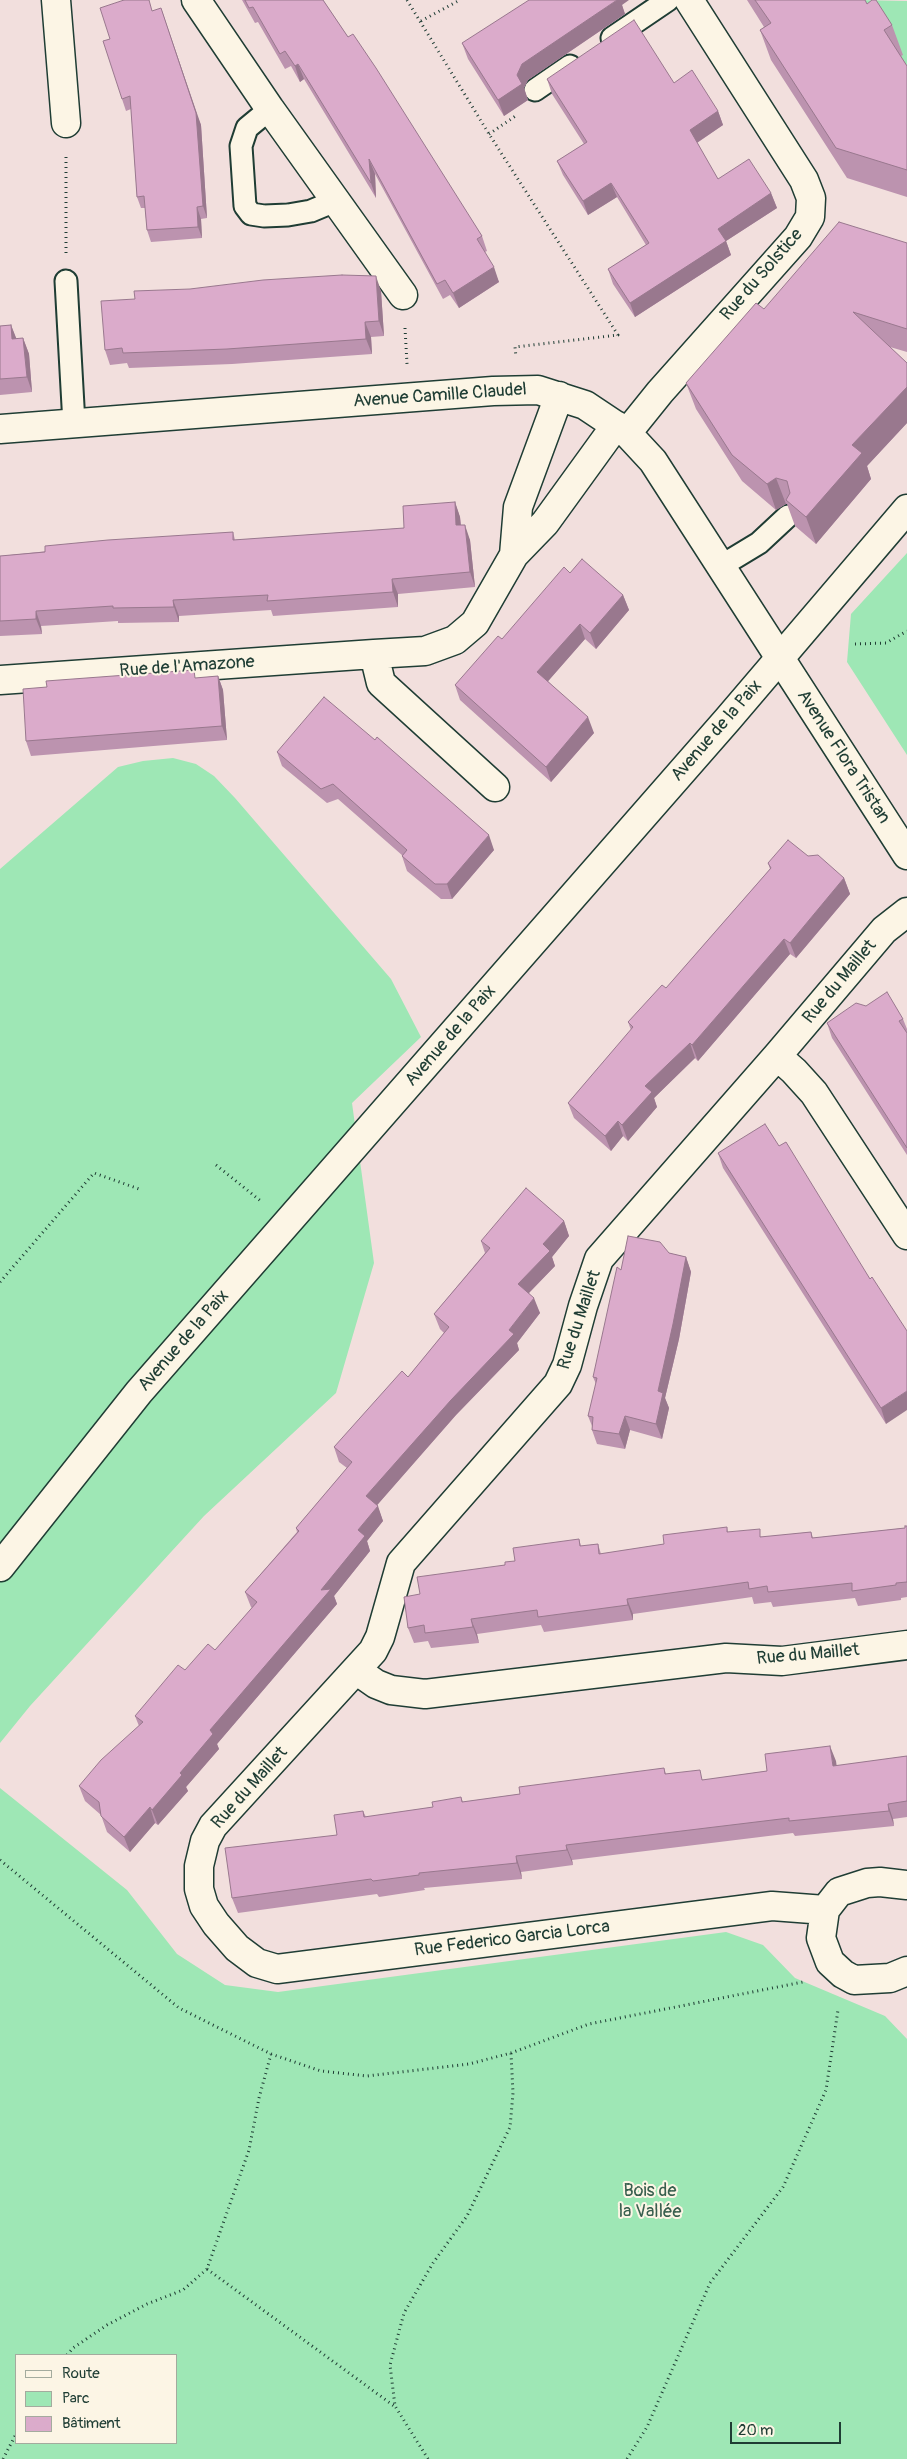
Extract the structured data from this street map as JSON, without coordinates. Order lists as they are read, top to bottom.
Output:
{
  "streets": {
    "street": [
      "Rue du Solstice",
      "Avenue Camille Claudel",
      "Rue de l'Amazone",
      "Avenue de la Paix",
      "Avenue Flora Tristan",
      "Rue du Maillet",
      "Rue Federico Garcia Lorca"
    ]
  },
  "crossings": [
    ["Rue du Solstice", "Avenue Camille Claudel"],
    ["Rue du Solstice", "Rue de l'Amazone"],
    ["Avenue Camille Claudel", "Avenue de la Paix"],
    ["Avenue Camille Claudel", "Avenue Flora Tristan"],
    ["Avenue de la Paix", "Avenue Flora Tristan"],
    ["Rue du Maillet", "Rue Federico Garcia Lorca"]
  ],
  "parks": ["Bois de la Vallée"],
  "legend": ["Route", "Parc", "Bâtiment"],
  "scale_bar": "20 m"
}
